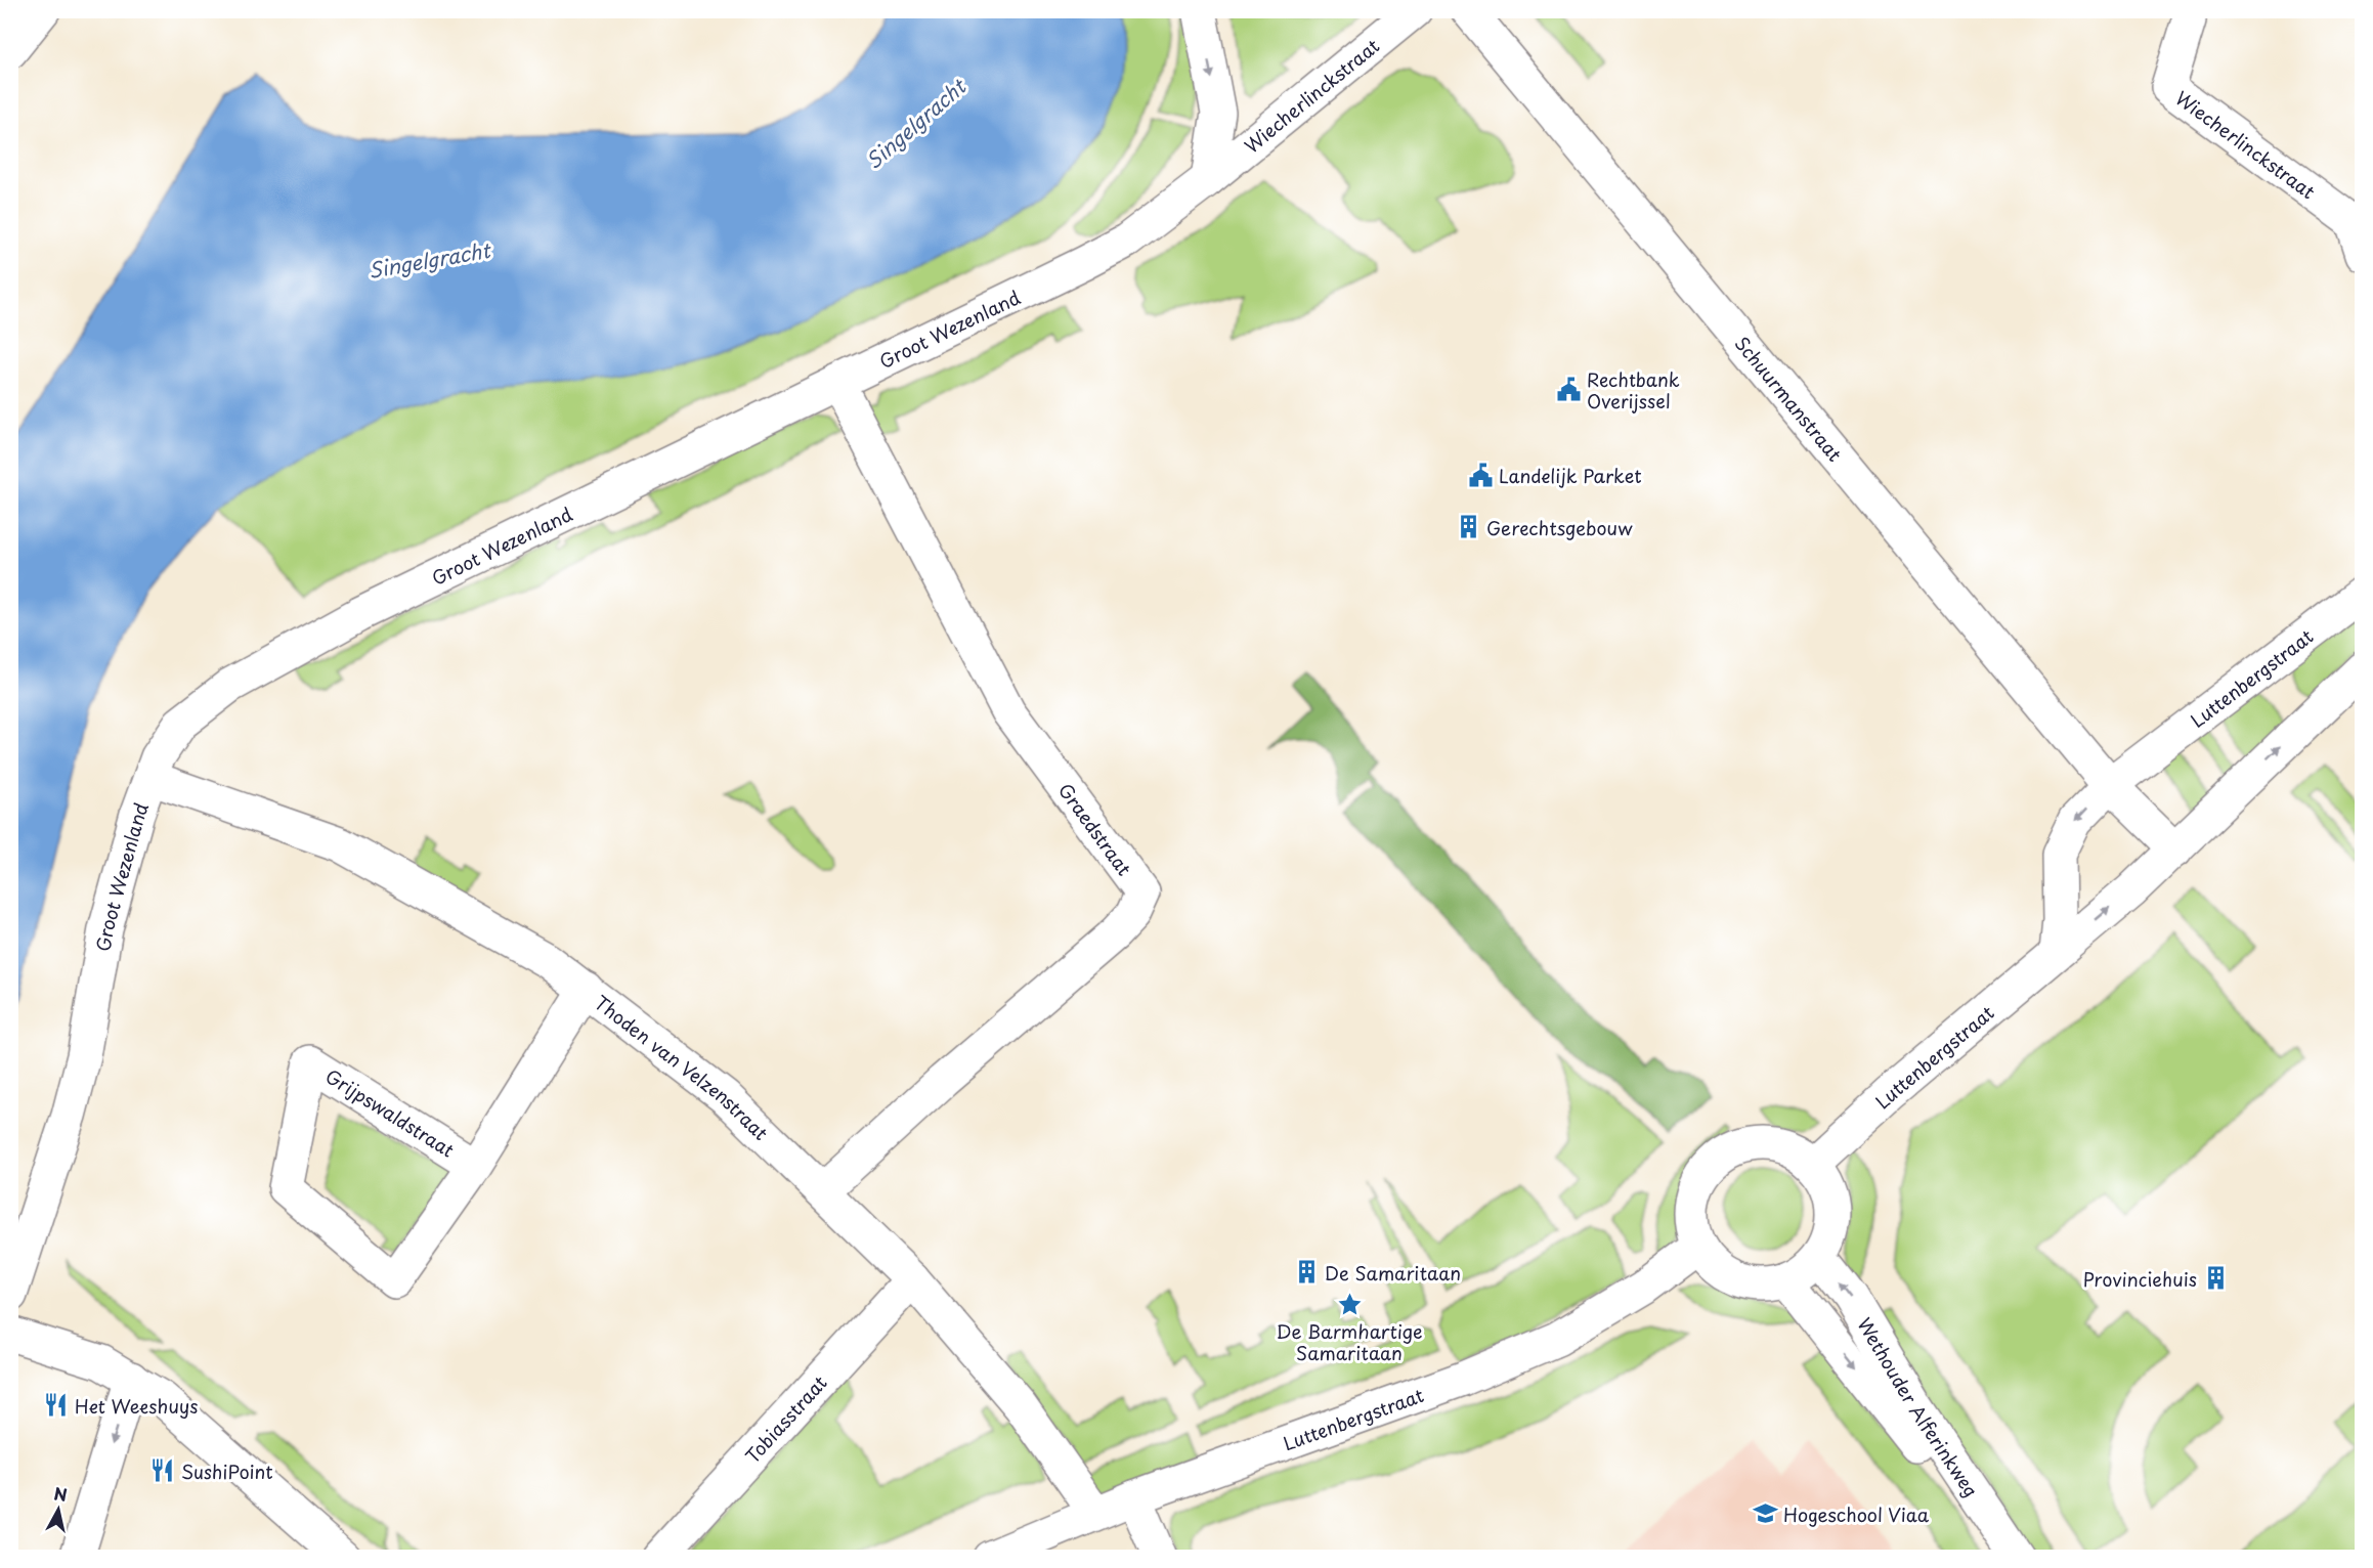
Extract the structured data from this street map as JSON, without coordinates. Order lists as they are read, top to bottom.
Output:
{
  "streets": {
    "street": [
      "Wiecherlinckstraat",
      "Groot Wezenland",
      "Schuurmanstraat",
      "Luttenbergstraat",
      "Graedstraat",
      "Thoden van Velzenstraat",
      "Grijpswaldstraat",
      "Wethouder Alferinkweg",
      "Tobiasstraat"
    ]
  },
  "crossings": [
    ["Wiecherlinckstraat", "Groot Wezenland"],
    ["Groot Wezenland", "Graedstraat"],
    ["Groot Wezenland", "Thoden van Velzenstraat"],
    ["Schuurmanstraat", "Luttenbergstraat"],
    ["Luttenbergstraat", "Thoden van Velzenstraat"],
    ["Luttenbergstraat", "Wethouder Alferinkweg"],
    ["Graedstraat", "Thoden van Velzenstraat"],
    ["Thoden van Velzenstraat", "Grijpswaldstraat"],
    ["Thoden van Velzenstraat", "Tobiasstraat"]
  ],
  "water": ["Singelgracht"],
  "places": {
    "public building": ["Rechtbank Overijssel", "Landelijk Parket"],
    "building": ["Gerechtsgebouw", "De Samaritaan", "Provinciehuis"],
    "place": ["De Barmhartige Samaritaan"],
    "restaurant": ["Het Weeshuys", "SushiPoint"],
    "school or university": ["Hogeschool Viaa"]
  },
  "north": "top"
}
